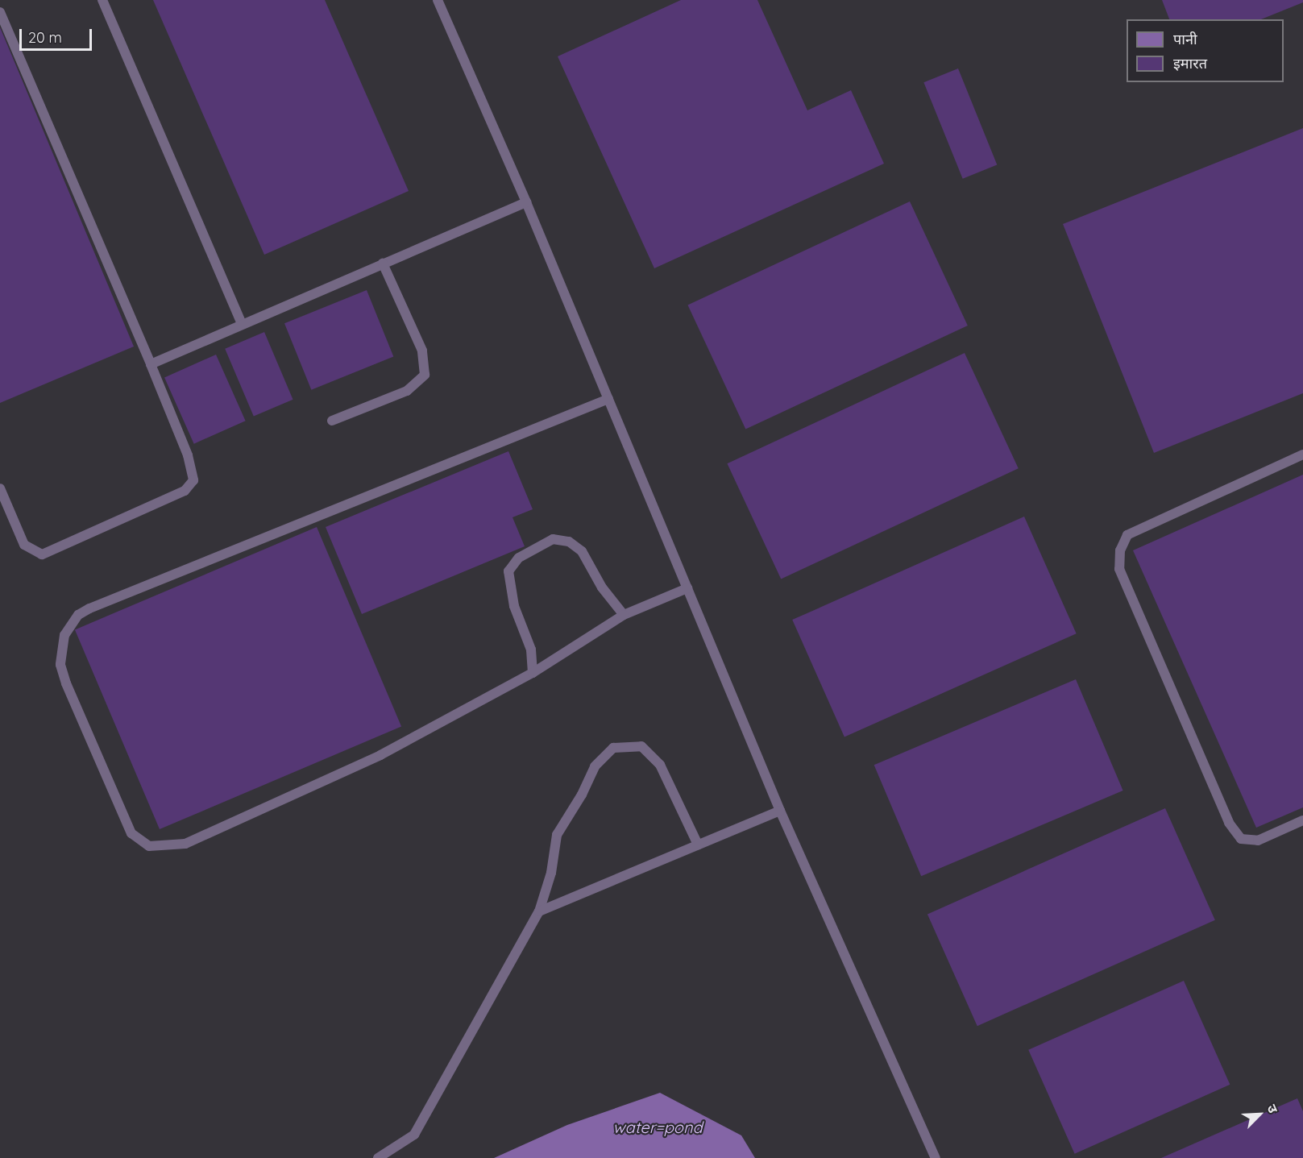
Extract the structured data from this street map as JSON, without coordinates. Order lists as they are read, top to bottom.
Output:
{
  "water": ["water=pond"],
  "legend": ["पानी", "इमारत"],
  "scale_bar": "20 m",
  "north": "top right"
}
